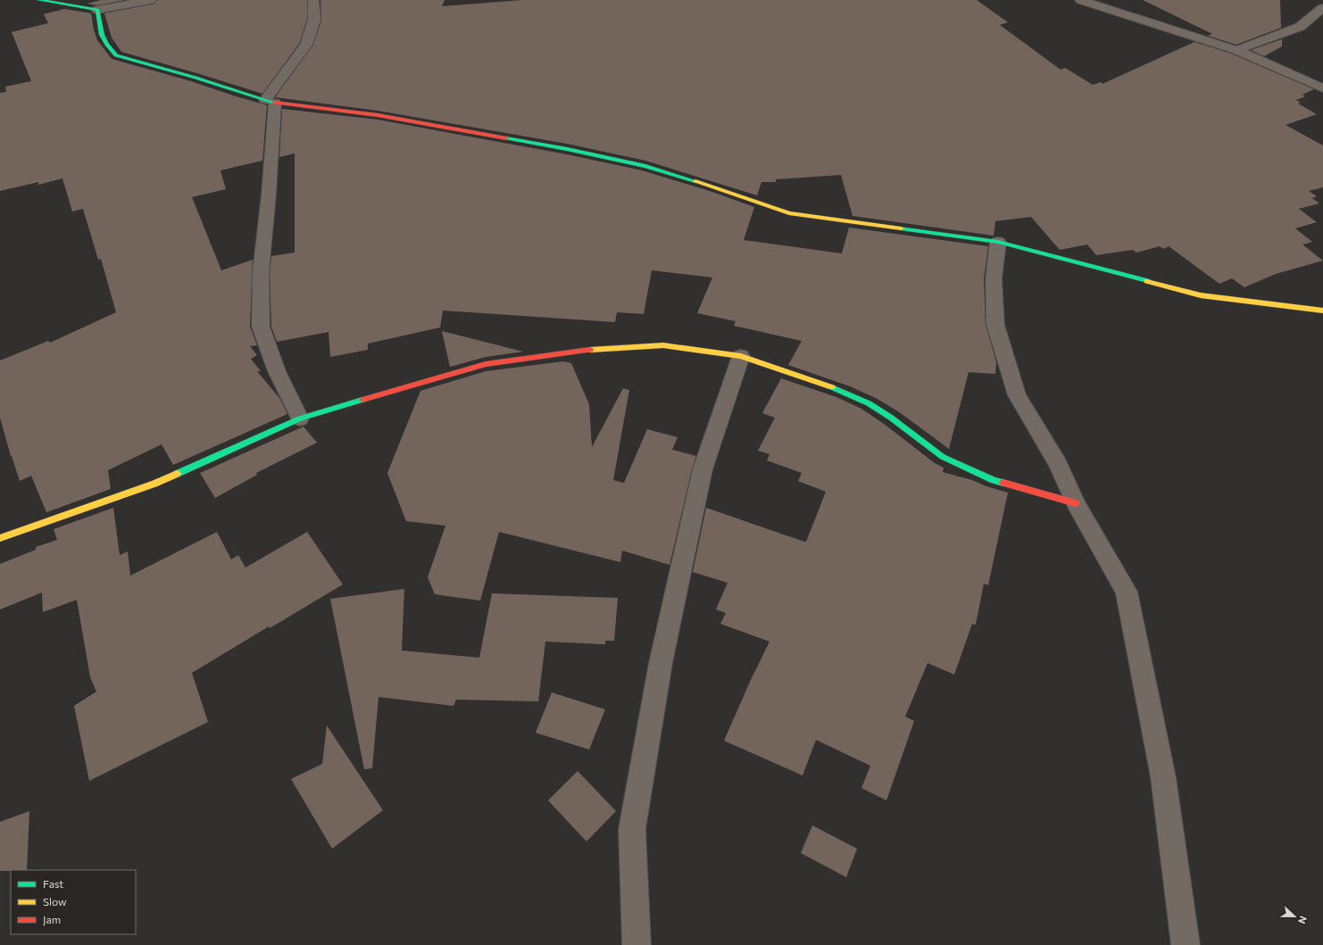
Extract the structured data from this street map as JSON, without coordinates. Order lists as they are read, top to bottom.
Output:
{
  "legend": ["Fast", "Slow", "Jam"],
  "north": "right"
}
